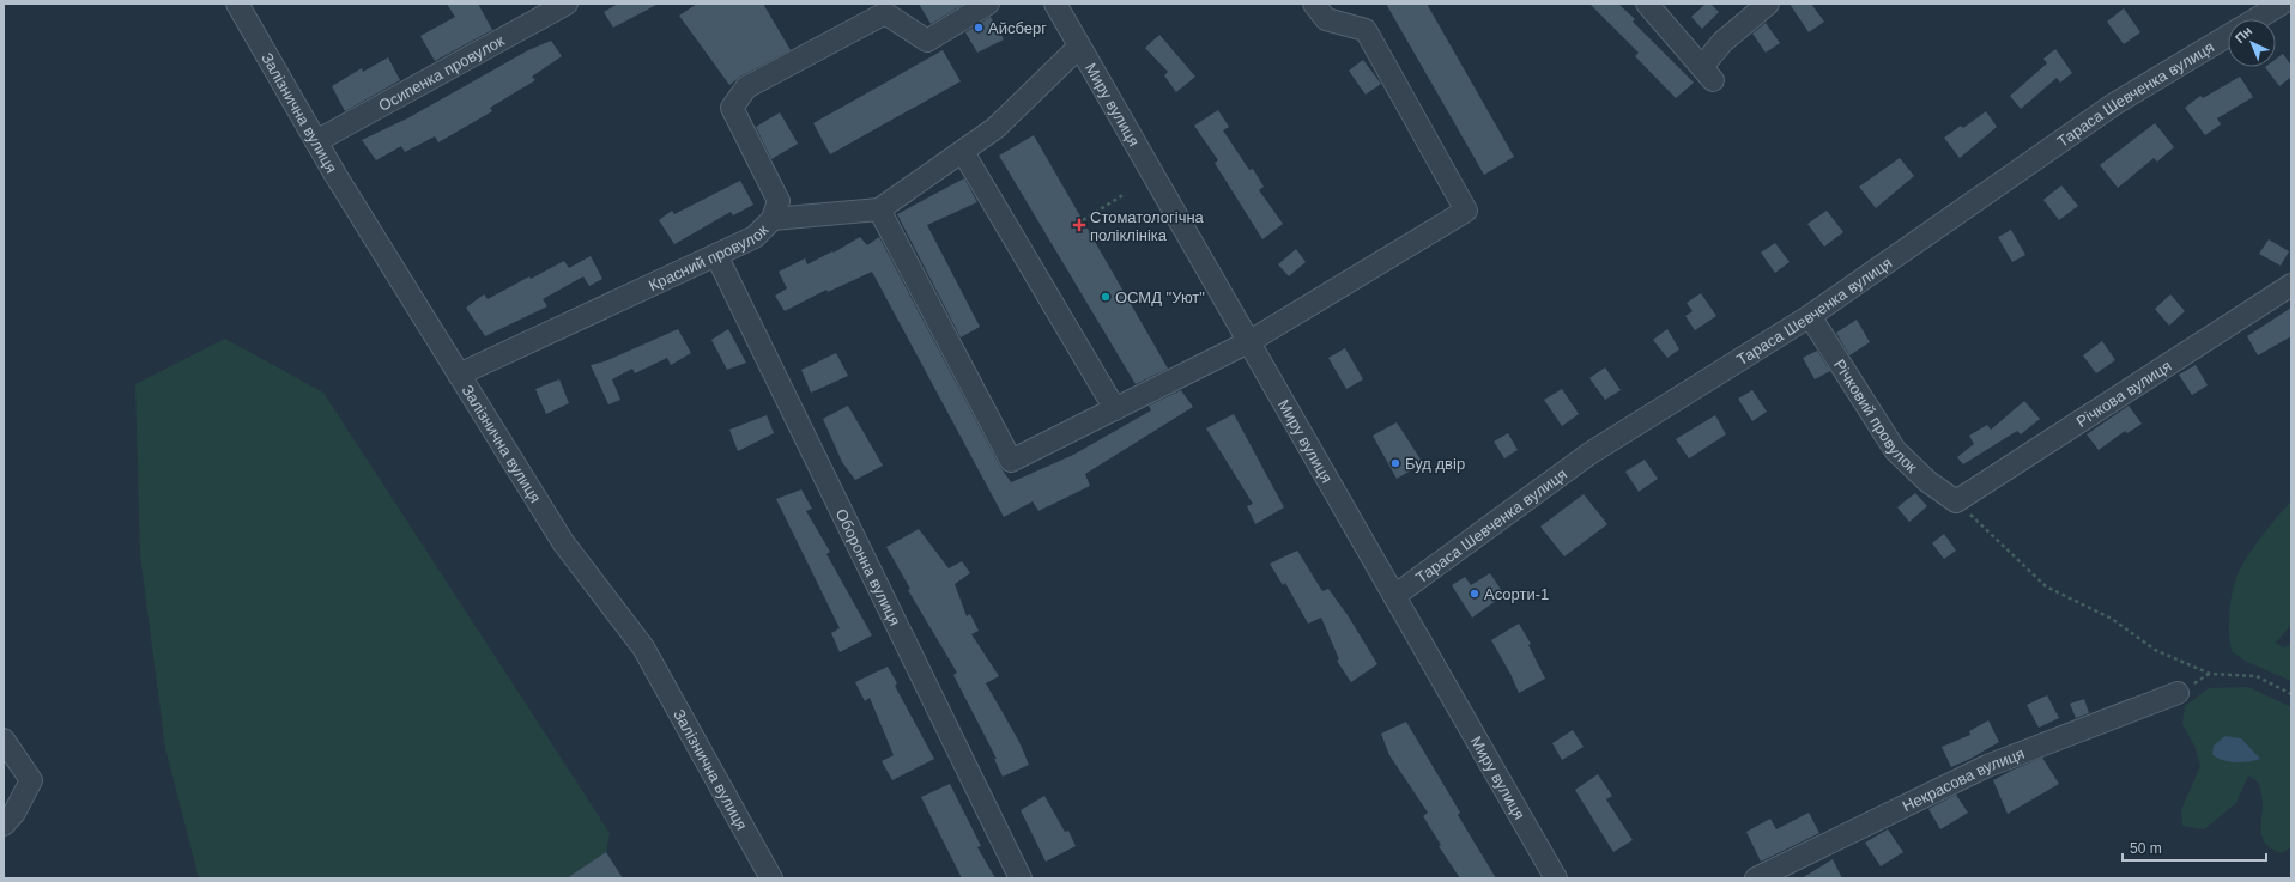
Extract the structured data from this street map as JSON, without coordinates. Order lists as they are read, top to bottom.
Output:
{
  "streets": {
    "street": [
      "Осипенка провулок",
      "Тараса Шевченка вулиця",
      "Миру вулиця",
      "Залізнична вулиця",
      "Красний провулок",
      "Річкова вулиця",
      "Річковий провулок",
      "Оборонна вулиця",
      "Некрасова вулиця"
    ]
  },
  "crossings": [
    ["Осипенка провулок", "Залізнична вулиця"],
    ["Тараса Шевченка вулиця", "Миру вулиця"],
    ["Тараса Шевченка вулиця", "Річковий провулок"],
    ["Залізнична вулиця", "Красний провулок"],
    ["Красний провулок", "Оборонна вулиця"],
    ["Річкова вулиця", "Річковий провулок"]
  ],
  "places": {
    "other": [
      "Айсберг",
      "ОСМД \"Уют\"",
      "Буд двір",
      "Асорти-1"
    ],
    "health": ["Стоматологічна поліклініка"]
  },
  "scale_bar": "50 m",
  "north": "top left"
}
